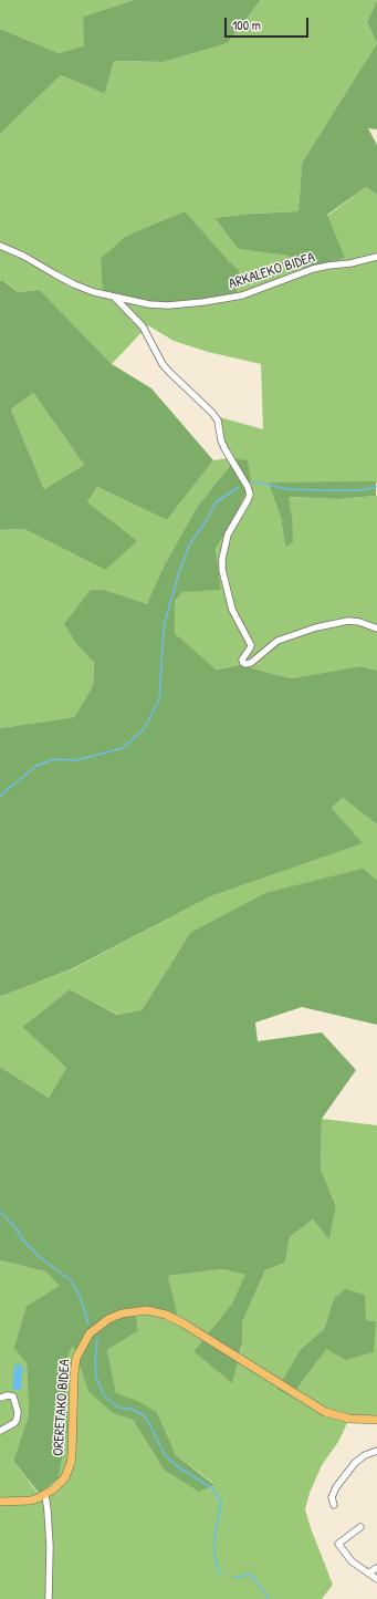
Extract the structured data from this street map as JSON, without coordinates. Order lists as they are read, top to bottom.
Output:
{
  "streets": {
    "main road": ["ORERETAKO BIDEA"],
    "street": ["ARKALEKO BIDEA"]
  },
  "scale_bar": "100 m"
}
